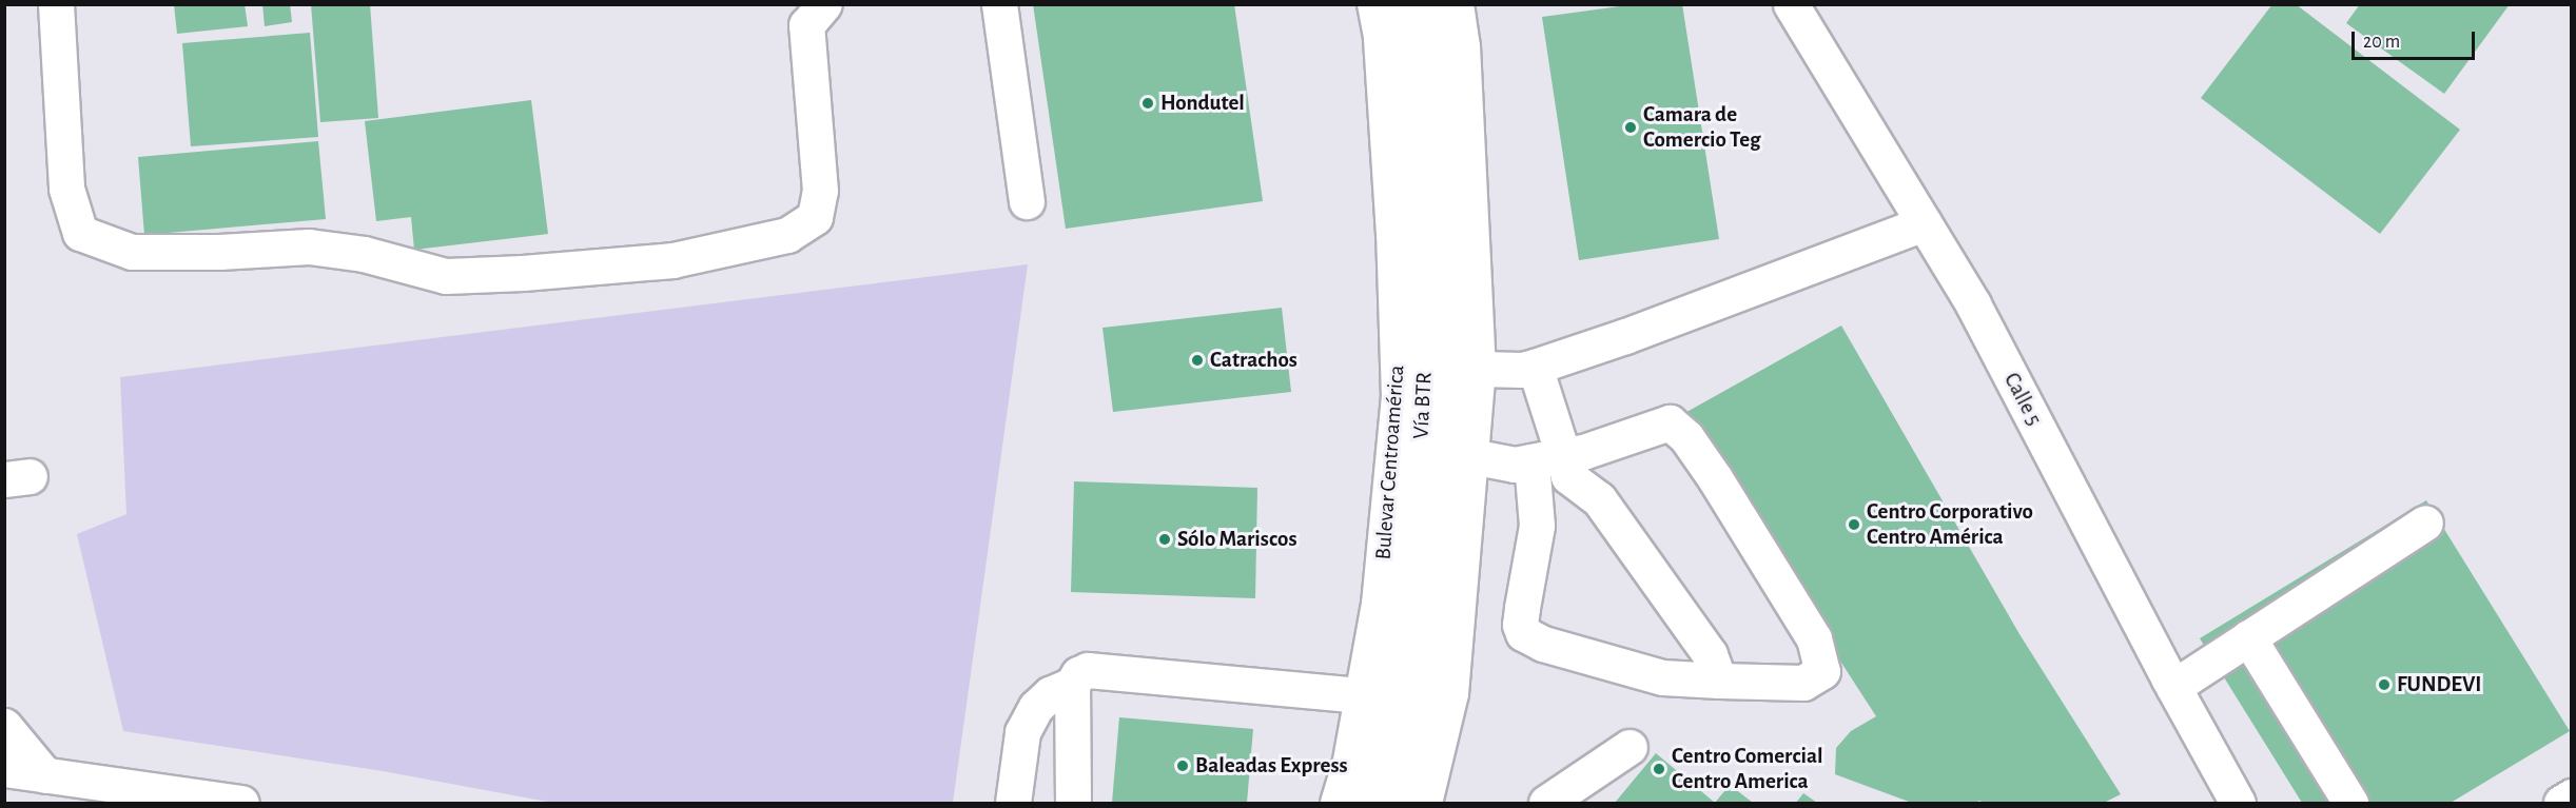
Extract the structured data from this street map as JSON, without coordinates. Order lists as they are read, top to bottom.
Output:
{
  "streets": {
    "main road": ["Calle 5", "Vía BTR", "Bulevar Centroamérica"]
  },
  "places": [
    "Hondutel",
    "Camara de Comercio Teg",
    "Catrachos",
    "Centro Corporativo Centro América",
    "Sólo Mariscos",
    "FUNDEVI",
    "Baleadas Express",
    "Centro Comercial Centro America"
  ],
  "scale_bar": "20 m"
}
